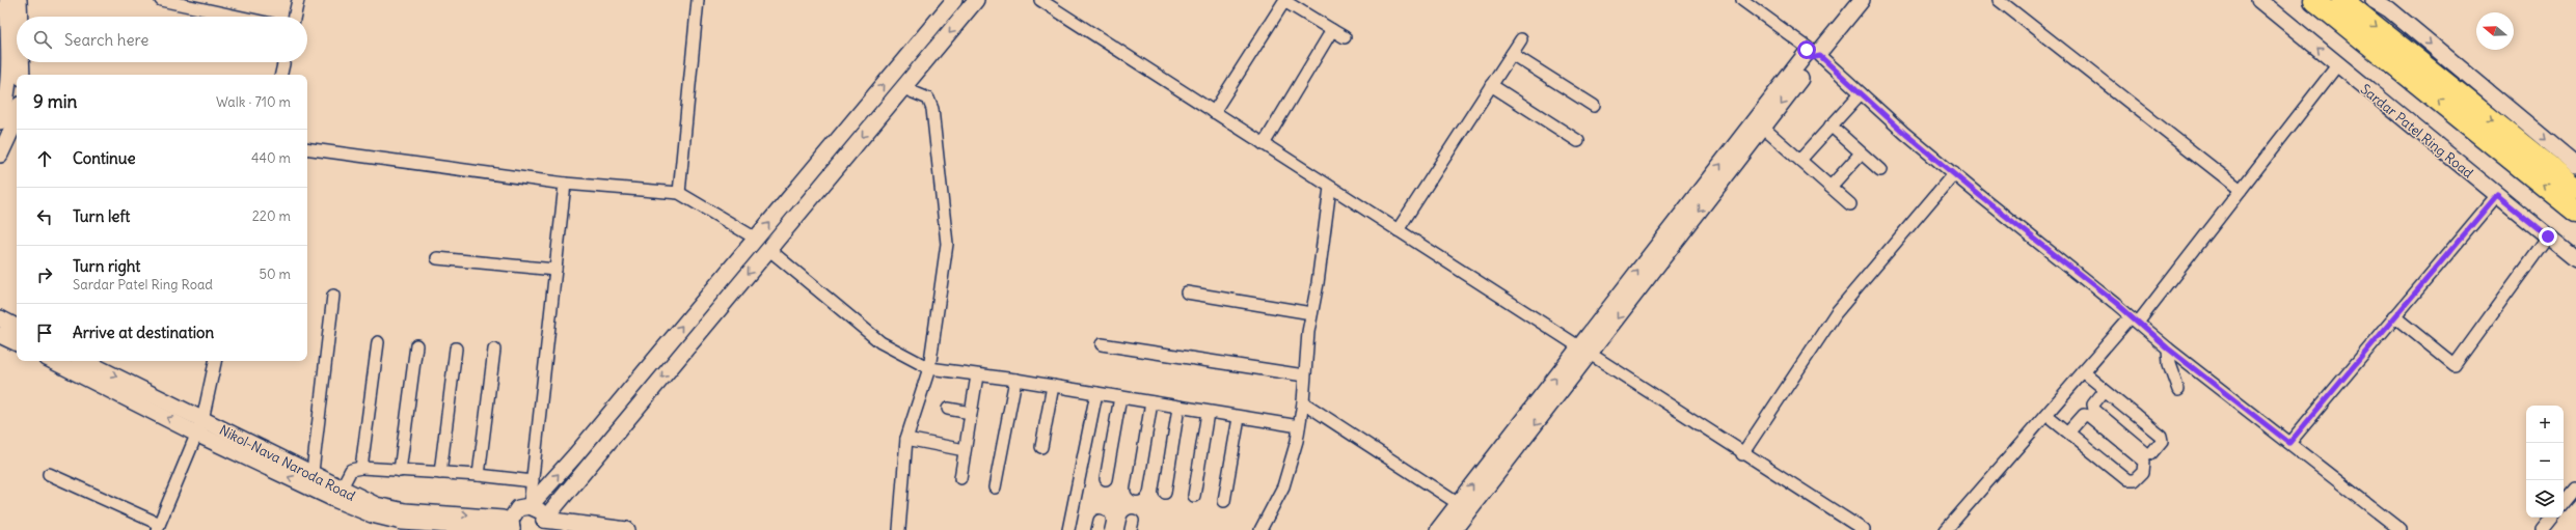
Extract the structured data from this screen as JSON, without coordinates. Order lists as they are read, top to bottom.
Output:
{
  "streets": {
    "street": ["Sardar Patel Ring Road", "Nikol-Nava Naroda Road"]
  },
  "north": "left",
  "page": {
    "search": "Search here",
    "heading": ["9 min", "Walk · 710 m"],
    "list": [
      ["Continue", "440 m"],
      ["Turn left", "220 m"],
      ["Turn right", "Sardar Patel Ring Road", "50 m"],
      "Arrive at destination"
    ],
    "map_buttons": ["+", "−"]
  }
}
